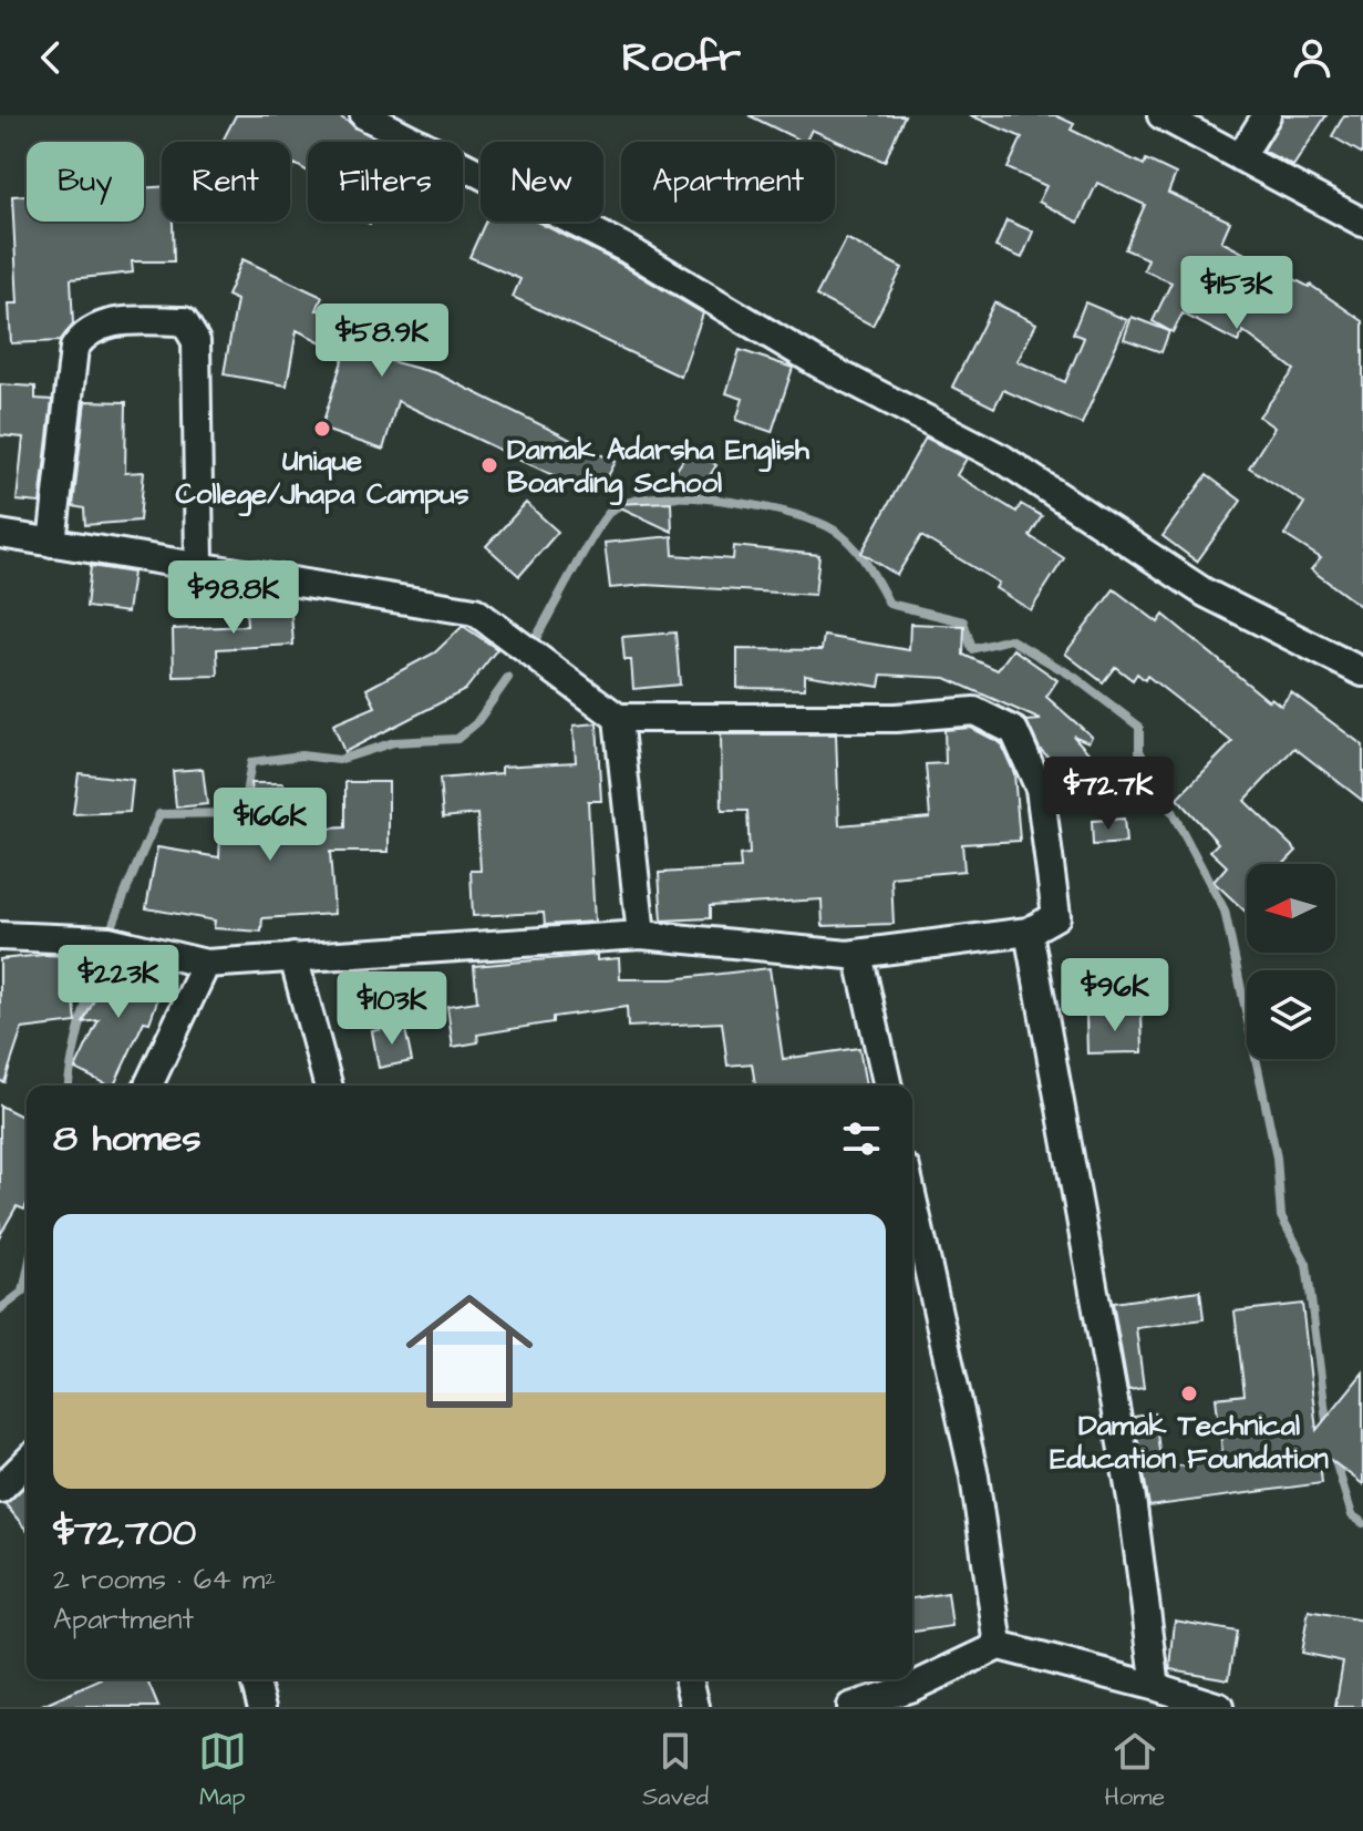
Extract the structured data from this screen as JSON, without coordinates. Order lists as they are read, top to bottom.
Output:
{
  "places": ["Unique College/Jhapa Campus", "Damak Adarsha English Boarding School", "Damak Technical Education Foundation"],
  "north": "left",
  "page": {
    "header": "Roofr",
    "chip": [
      "Buy",
      "Rent",
      "Filters",
      "New",
      "Apartment"
    ],
    "price": [
      "$153K",
      "$58.9K",
      "$98.8K",
      "$72.7K",
      "$166K",
      "$223K",
      "$96K",
      "$103K"
    ],
    "heading": "8 homes",
    "list": [
      {
        "name": "$72,700",
        "note": "2 rooms · 64 m² · Apartment"
      }
    ],
    "tabs": ["Map", "Saved", "Home"]
  }
}
